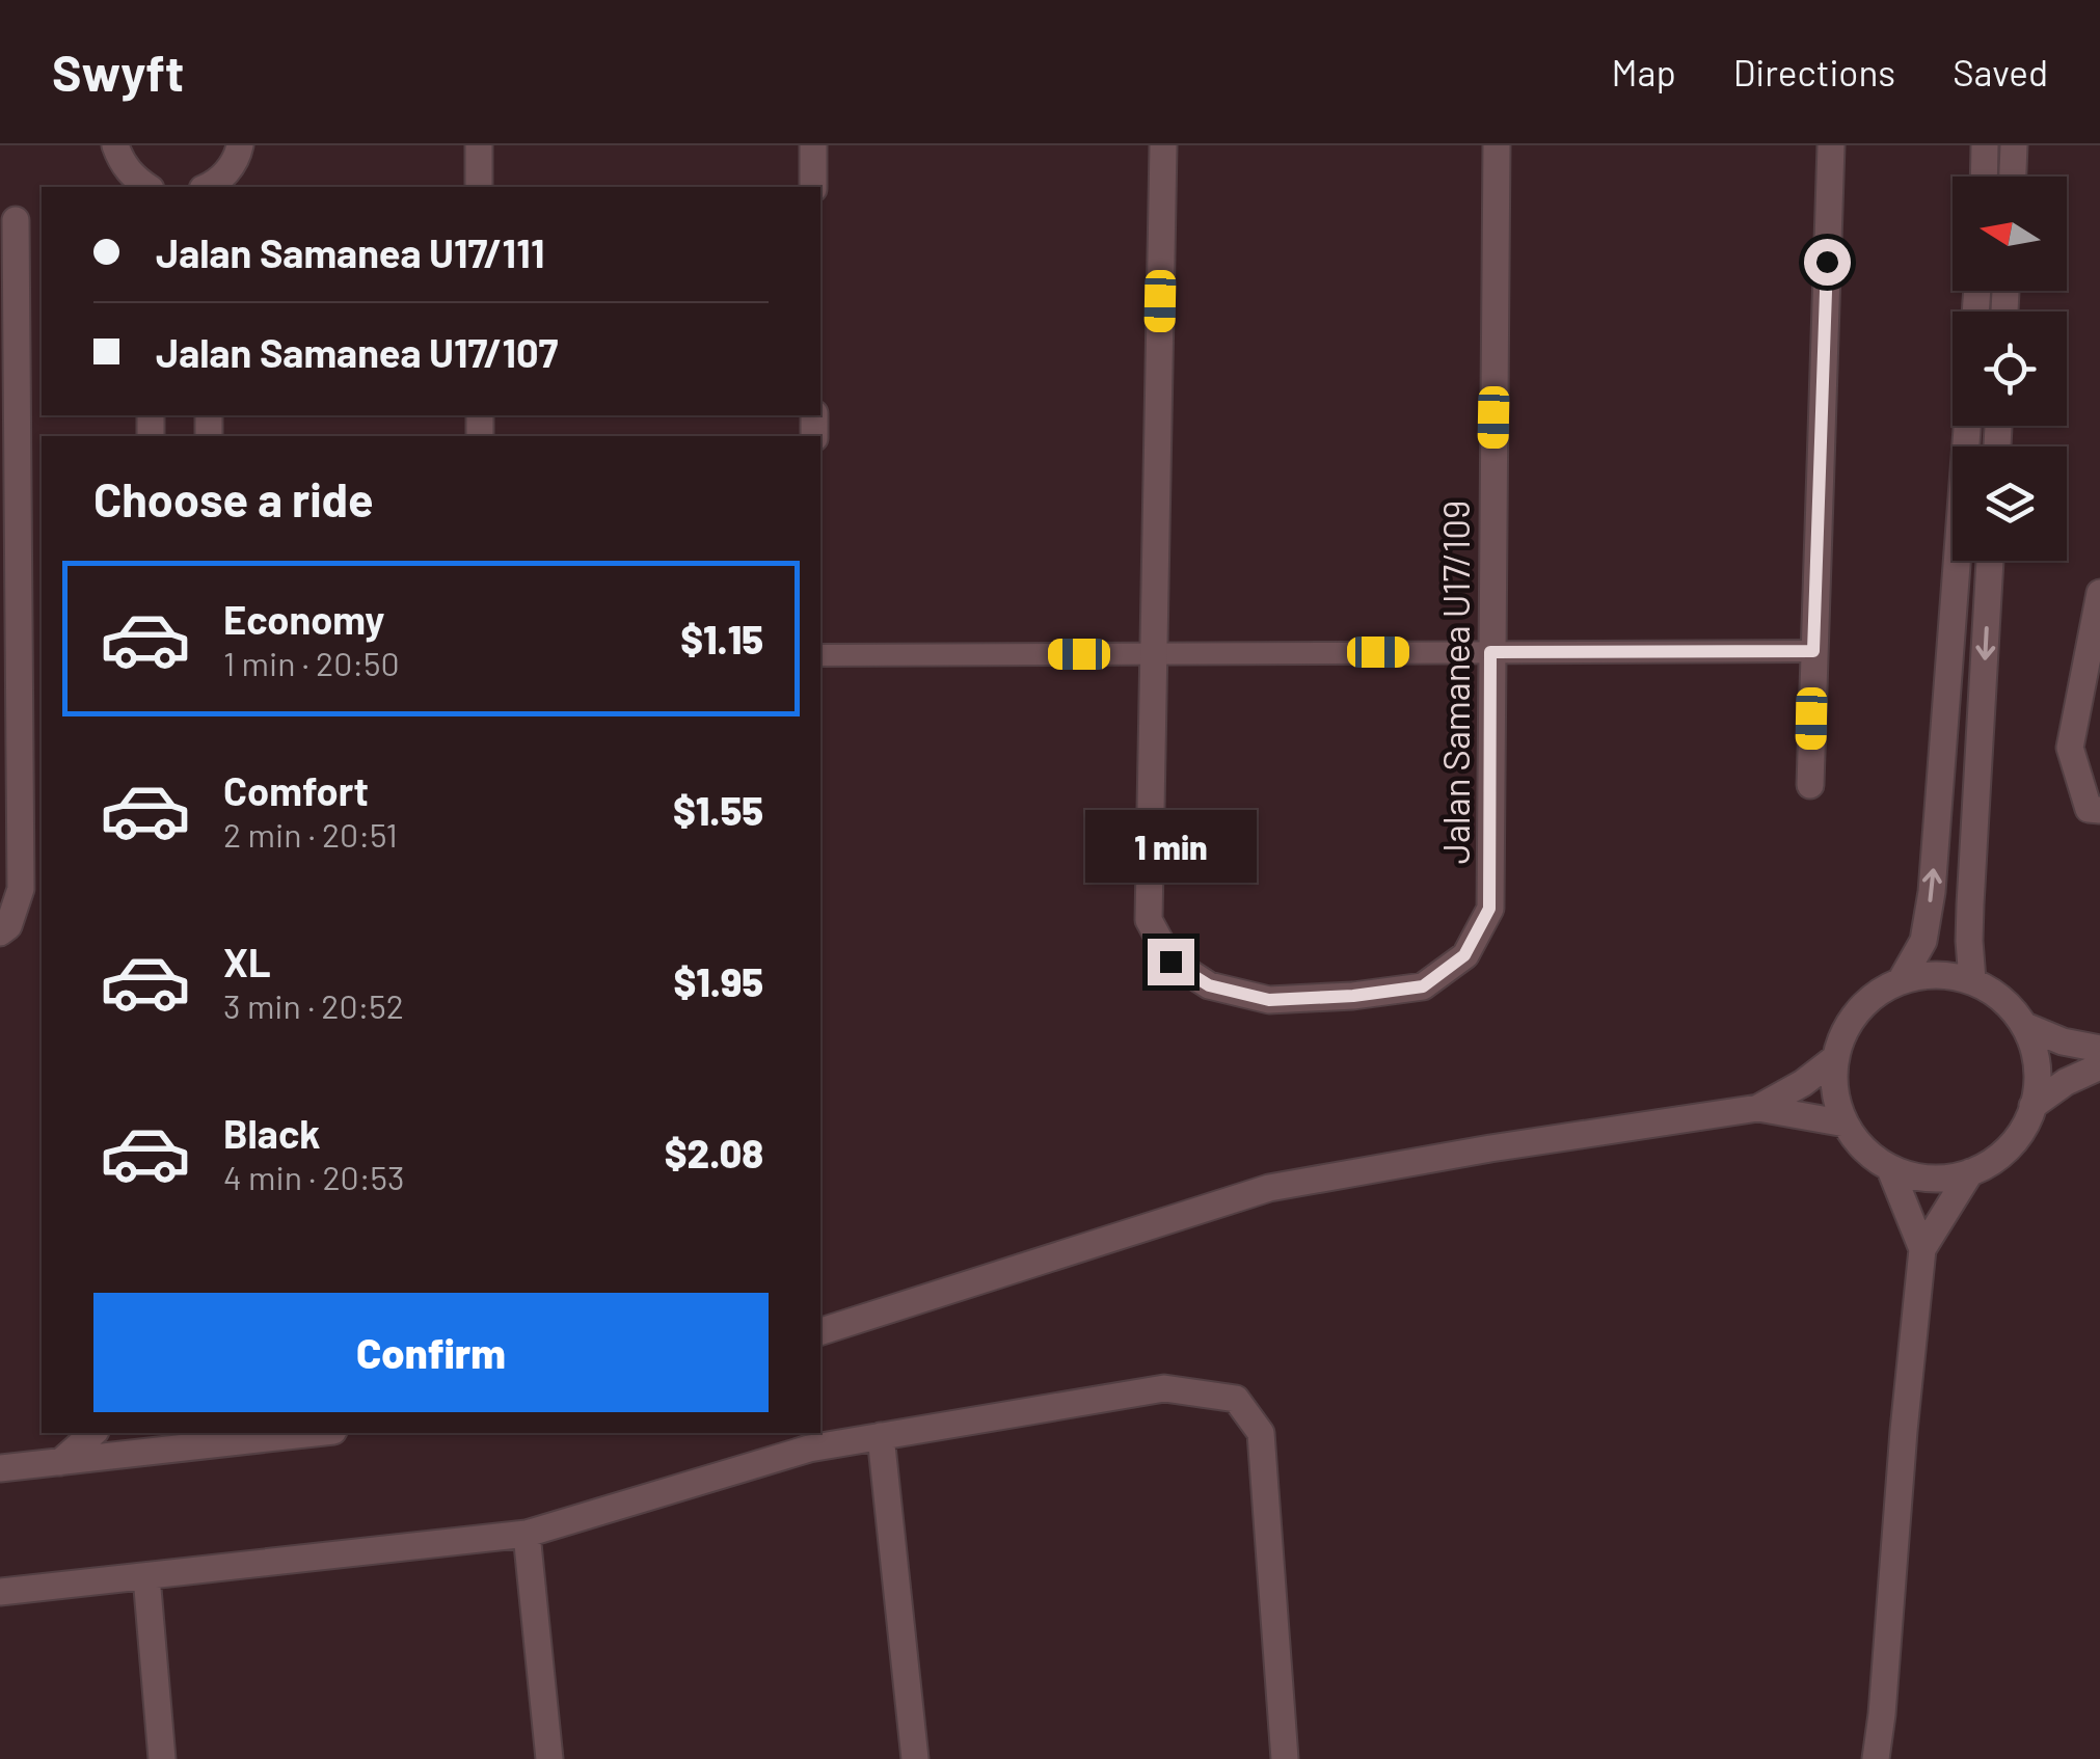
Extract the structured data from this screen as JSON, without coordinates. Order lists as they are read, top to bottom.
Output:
{
  "streets": {
    "street": ["Jalan Samanea U17/109"]
  },
  "north": "left",
  "page": {
    "header": "Swyft",
    "nav": ["Map", "Directions", "Saved"],
    "banner": ["Jalan Samanea U17/111", "Jalan Samanea U17/107"],
    "heading": "Choose a ride",
    "list": [
      {
        "name": "Economy",
        "note": "1 min · 20:50",
        "value": "$1.15"
      },
      {
        "name": "Comfort",
        "note": "2 min · 20:51",
        "value": "$1.55"
      },
      {
        "name": "XL",
        "note": "3 min · 20:52",
        "value": "$1.95"
      },
      {
        "name": "Black",
        "note": "4 min · 20:53",
        "value": "$2.08"
      }
    ],
    "bubble": "1 min",
    "buttons": "Confirm"
  }
}
